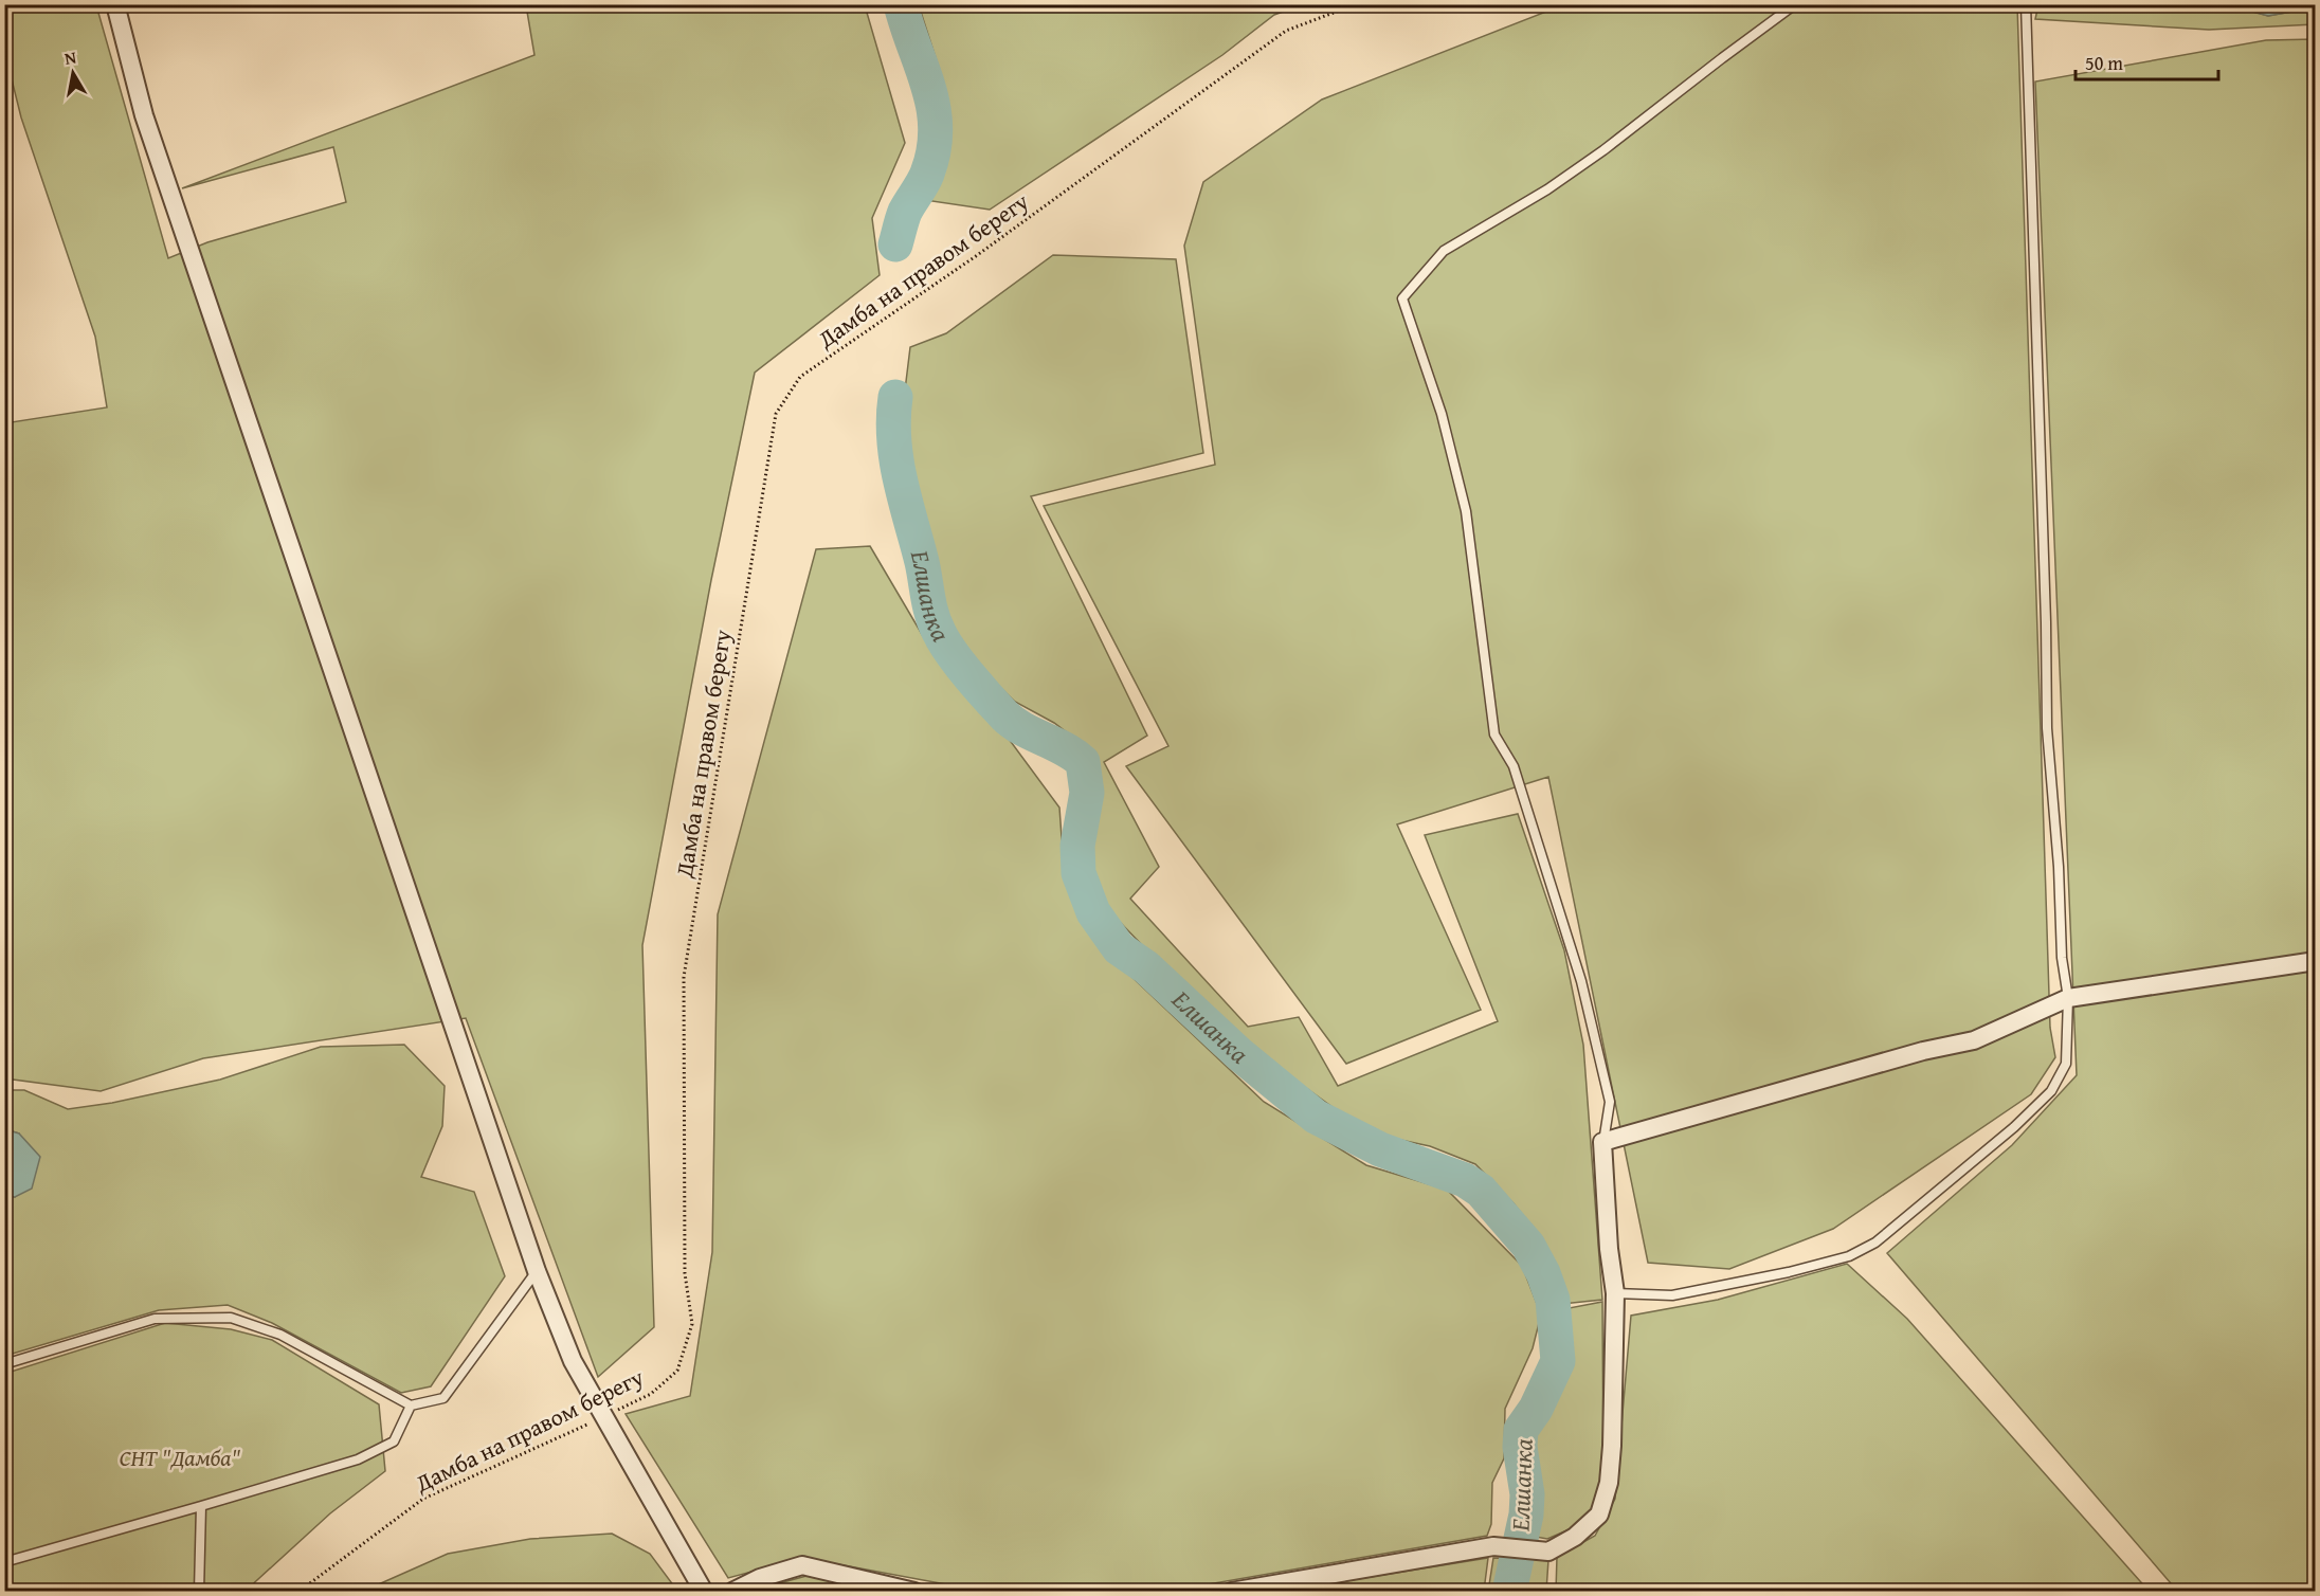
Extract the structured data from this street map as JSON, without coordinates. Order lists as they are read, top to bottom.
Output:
{
  "streets": {
    "path": ["Дамба на правом берегу"]
  },
  "water": ["Елшанка"],
  "parks": ["СНТ \"Дамба\""],
  "scale_bar": "50 m",
  "north": "top"
}
